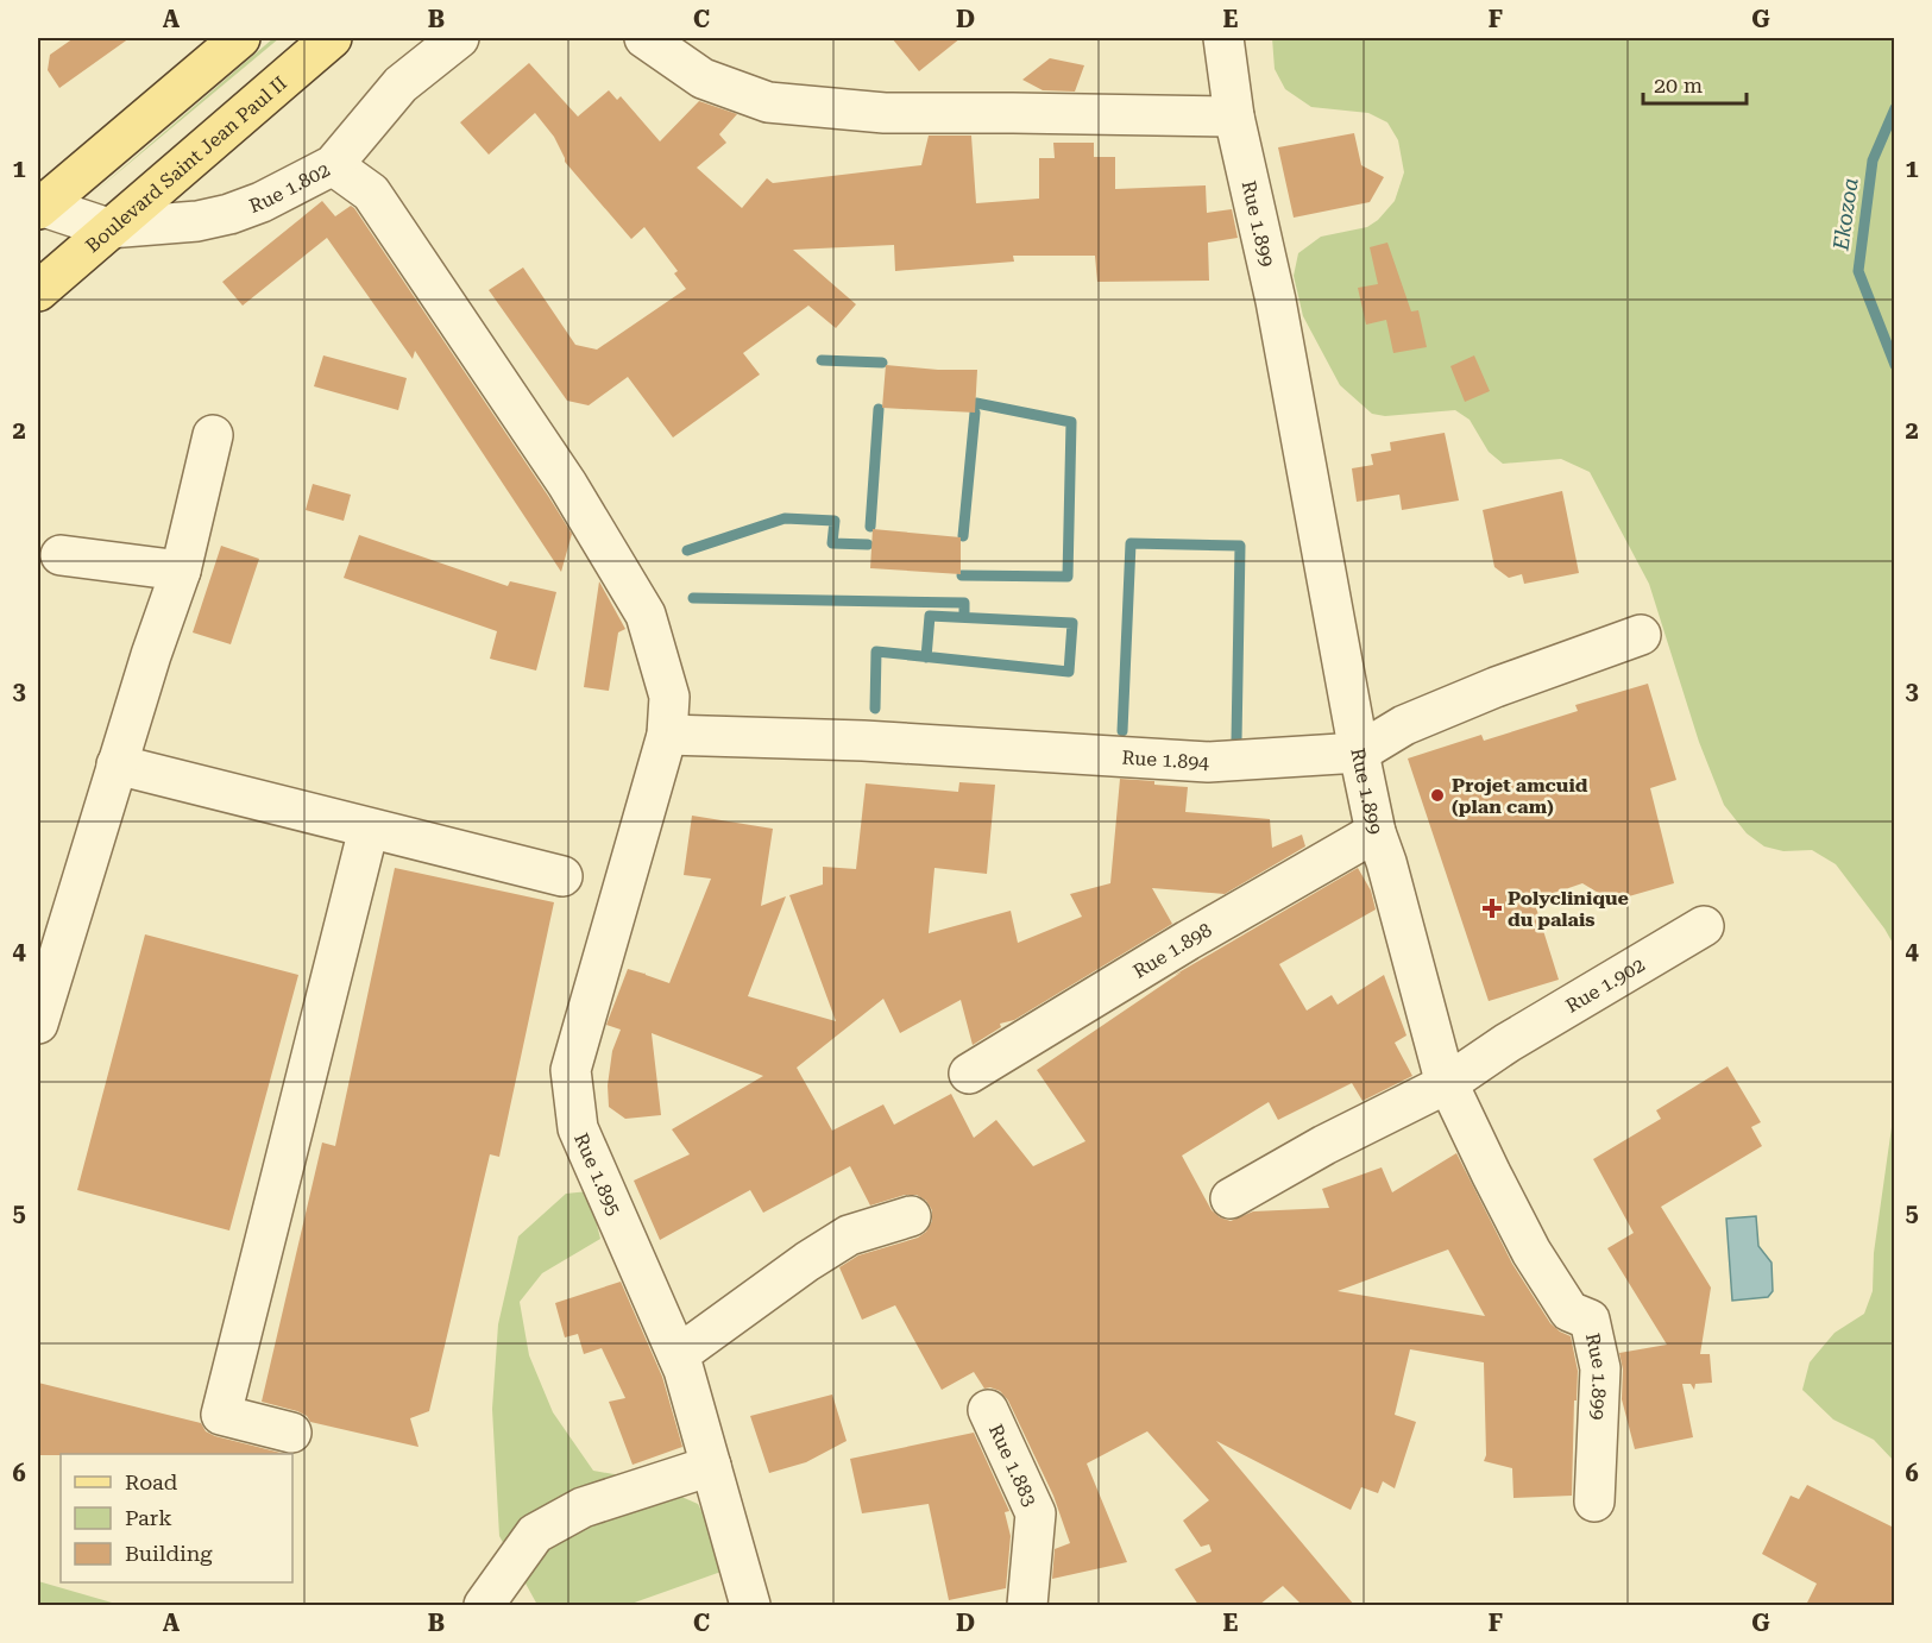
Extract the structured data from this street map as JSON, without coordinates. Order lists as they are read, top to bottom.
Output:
{
  "streets": {
    "main road": ["Boulevard Saint Jean Paul II"],
    "street": [
      "Rue 1.802",
      "Rue 1.899",
      "Rue 1.894",
      "Rue 1.898",
      "Rue 1.902",
      "Rue 1.895",
      "Rue 1.883"
    ]
  },
  "crossings": [
    ["Boulevard Saint Jean Paul II", "Rue 1.802"],
    ["Rue 1.802", "Rue 1.895"],
    ["Rue 1.899", "Rue 1.894"],
    ["Rue 1.899", "Rue 1.898"],
    ["Rue 1.899", "Rue 1.902"],
    ["Rue 1.894", "Rue 1.895"]
  ],
  "water": ["Ekozoa"],
  "places": {
    "other": ["Projet amcuid (plan cam)"],
    "health": ["Polyclinique du palais"]
  },
  "legend": ["Road", "Park", "Building"],
  "scale_bar": "20 m",
  "grid": {
    "columns": [
      "A",
      "B",
      "C",
      "D",
      "E",
      "F",
      "G"
    ],
    "rows": [
      "1",
      "2",
      "3",
      "4",
      "5",
      "6"
    ]
  }
}
